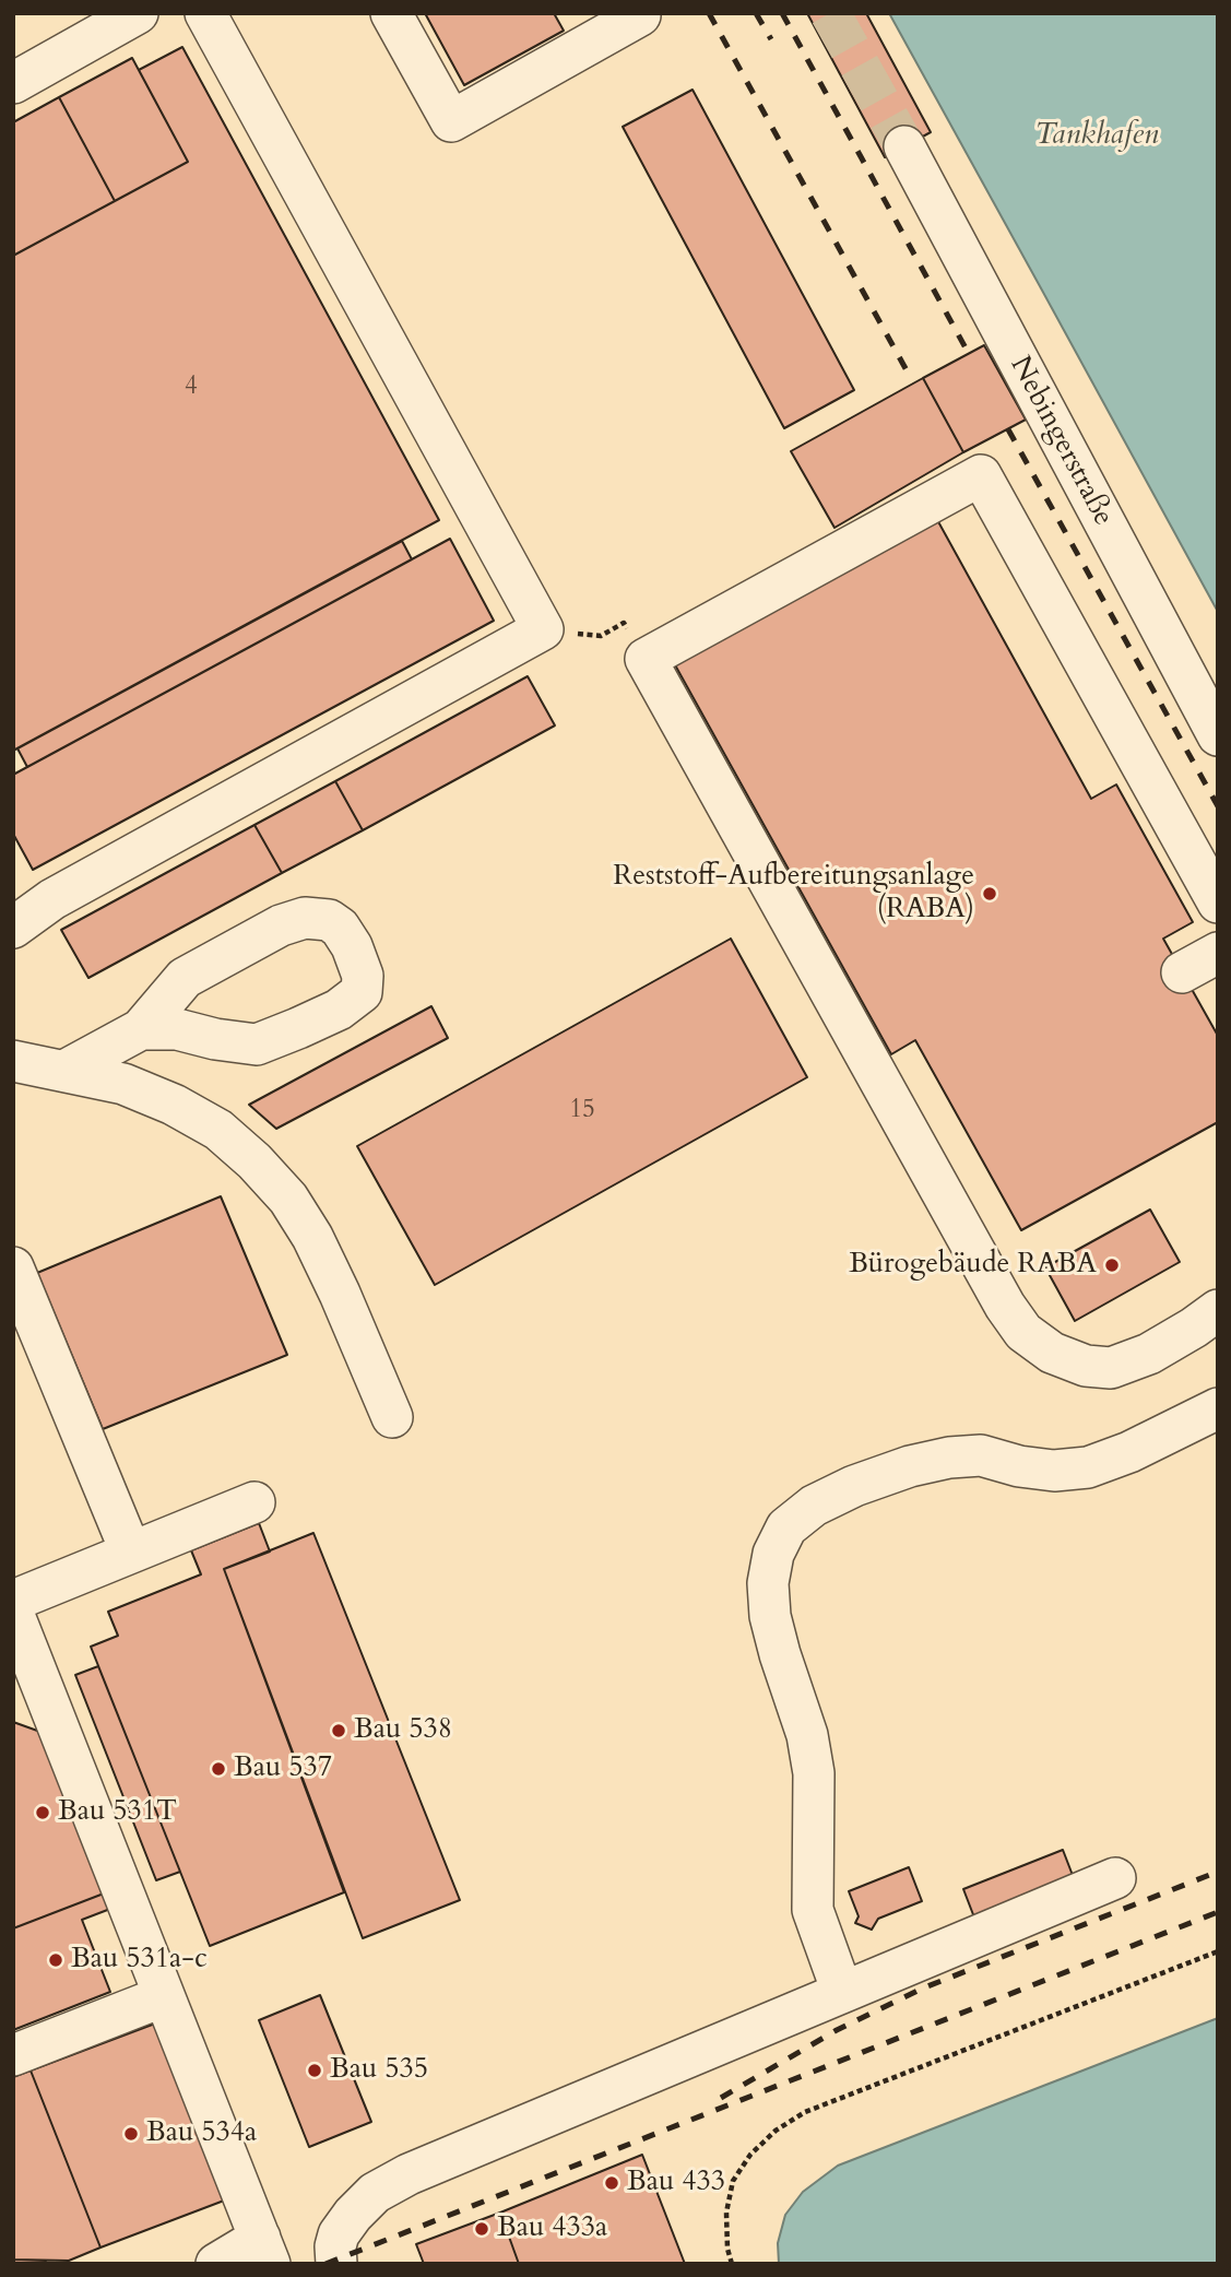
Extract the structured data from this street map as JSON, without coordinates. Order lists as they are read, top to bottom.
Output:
{
  "streets": {
    "street": ["Nebingerstraße"]
  },
  "water": ["Tankhafen"],
  "places": [
    "Reststoff-Aufbereitungsanlage (RABA)",
    "Bürogebäude RABA",
    "Bau 538",
    "Bau 537",
    "Bau 531T",
    "Bau 531a-c",
    "Bau 535",
    "Bau 534a",
    "Bau 433",
    "Bau 433a"
  ],
  "house_numbers": ["4", "15"]
}
